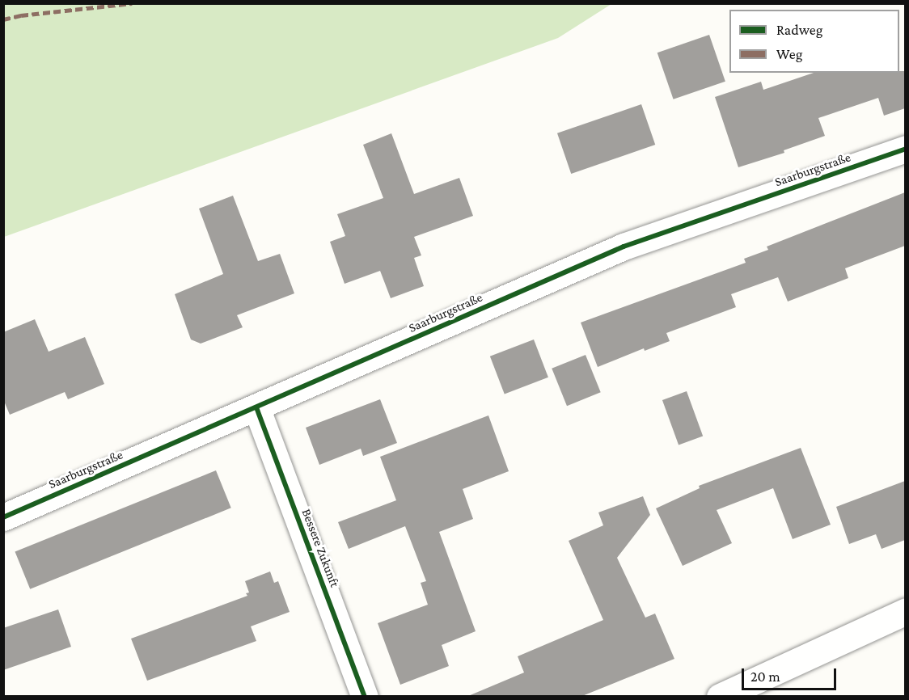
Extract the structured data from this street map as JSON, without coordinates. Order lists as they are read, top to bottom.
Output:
{
  "streets": {
    "street": ["Saarburgstraße", "Bessere Zukunft"]
  },
  "crossings": [
    ["Saarburgstraße", "Bessere Zukunft"]
  ],
  "legend": ["Radweg", "Weg"],
  "scale_bar": "20 m"
}
